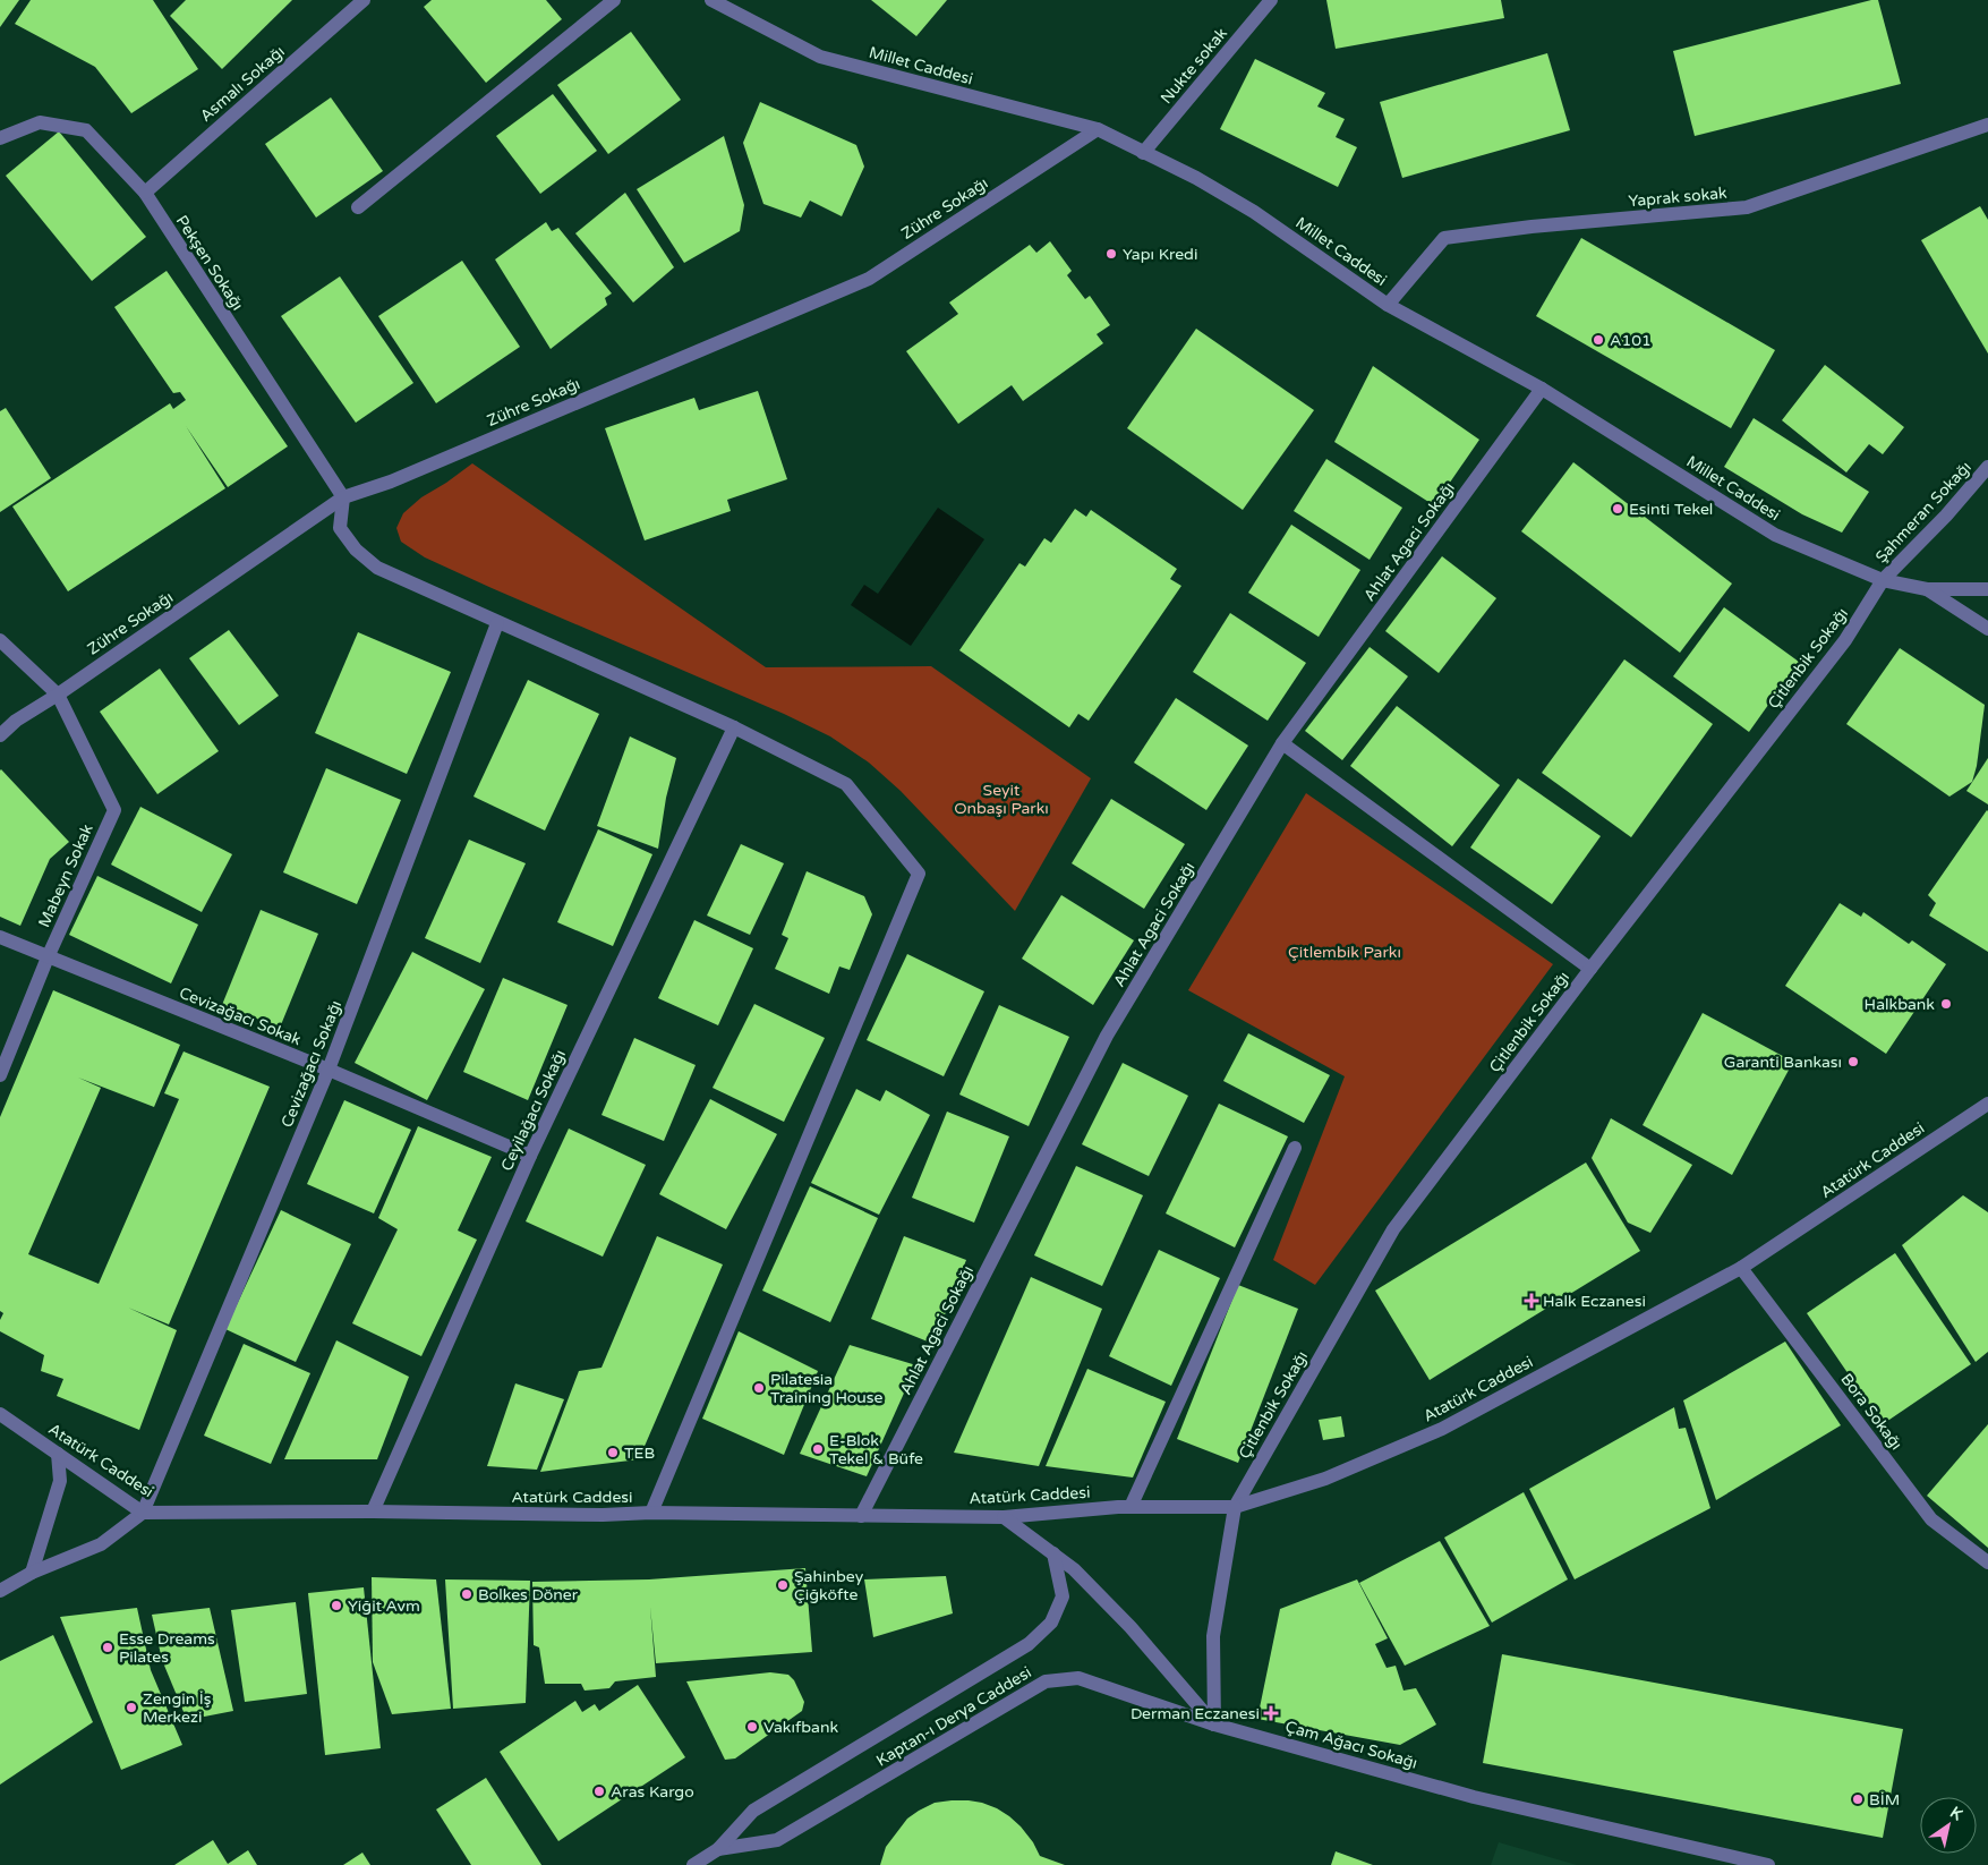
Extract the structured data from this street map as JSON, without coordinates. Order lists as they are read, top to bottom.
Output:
{
  "streets": {
    "street": [
      "Millet Caddesi",
      "Nukte sokak",
      "Asmalı Sokağı",
      "Yaprak sokak",
      "Zühre Sokağı",
      "Pekşen Sokağı",
      "Şahmeran Sokağı",
      "Ahlat Agaci Sokağı",
      "Çitlenbik Sokağı",
      "Mabeyn Sokak",
      "Cevizağacı Sokak",
      "Cevizağacı Sokağı",
      "Ceyilağacı Sokağı",
      "Atatürk Caddesi",
      "Bora Sokağı",
      "Kaptan-ı Derya Caddesi",
      "Çam Ağacı Sokağı"
    ]
  },
  "crossings": [
    ["Millet Caddesi", "Nukte sokak"],
    ["Millet Caddesi", "Yaprak sokak"],
    ["Millet Caddesi", "Zühre Sokağı"],
    ["Millet Caddesi", "Şahmeran Sokağı"],
    ["Millet Caddesi", "Ahlat Agaci Sokağı"],
    ["Millet Caddesi", "Çitlenbik Sokağı"],
    ["Asmalı Sokağı", "Pekşen Sokağı"],
    ["Zühre Sokağı", "Pekşen Sokağı"],
    ["Zühre Sokağı", "Mabeyn Sokak"],
    ["Şahmeran Sokağı", "Çitlenbik Sokağı"],
    ["Ahlat Agaci Sokağı", "Atatürk Caddesi"],
    ["Çitlenbik Sokağı", "Atatürk Caddesi"],
    ["Mabeyn Sokak", "Cevizağacı Sokak"],
    ["Cevizağacı Sokak", "Cevizağacı Sokağı"],
    ["Cevizağacı Sokak", "Ceyilağacı Sokağı"],
    ["Cevizağacı Sokağı", "Atatürk Caddesi"],
    ["Ceyilağacı Sokağı", "Atatürk Caddesi"],
    ["Atatürk Caddesi", "Bora Sokağı"],
    ["Kaptan-ı Derya Caddesi", "Çam Ağacı Sokağı"]
  ],
  "parks": ["Seyit Onbaşı Parkı", "Çitlembik Parkı"],
  "places": {
    "other": [
      "Yapı Kredi",
      "A101",
      "Esinti Tekel",
      "Halkbank",
      "Garanti Bankası",
      "Pilatesia Training House",
      "E-Blok Tekel & Büfe",
      "TEB",
      "Şahinbey Çiğköfte",
      "Bolkes Döner",
      "Yiğit Avm",
      "Esse Dreams Pilates",
      "Zengin İş Merkezi",
      "Vakıfbank",
      "Aras Kargo",
      "BİM"
    ],
    "health": ["Halk Eczanesi", "Derman Eczanesi"]
  },
  "north": "top right"
}
